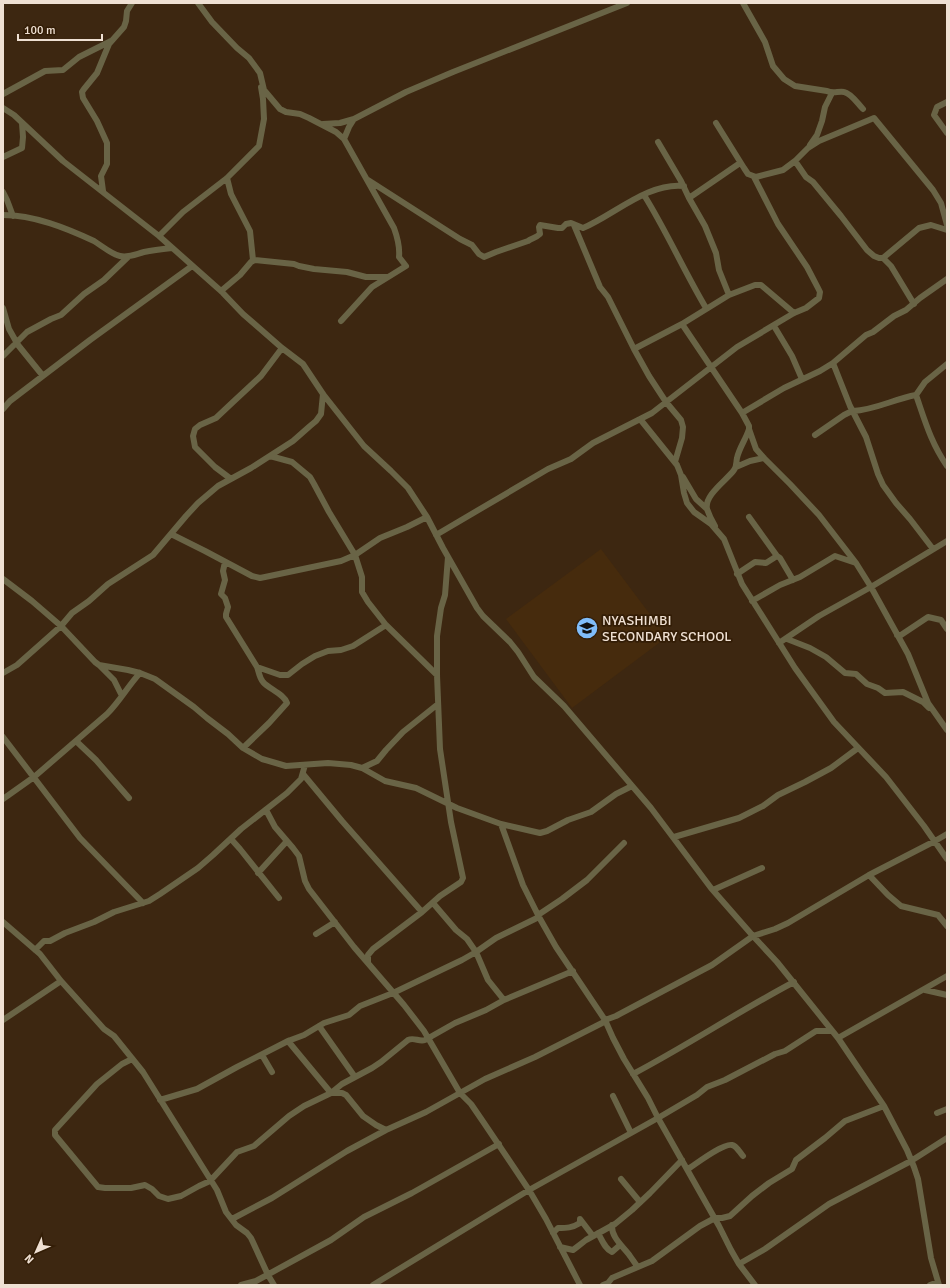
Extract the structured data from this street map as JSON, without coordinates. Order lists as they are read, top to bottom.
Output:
{
  "places": {
    "school or university": ["NYASHIMBI SECONDARY SCHOOL"]
  },
  "scale_bar": "100 m",
  "north": "bottom left"
}
